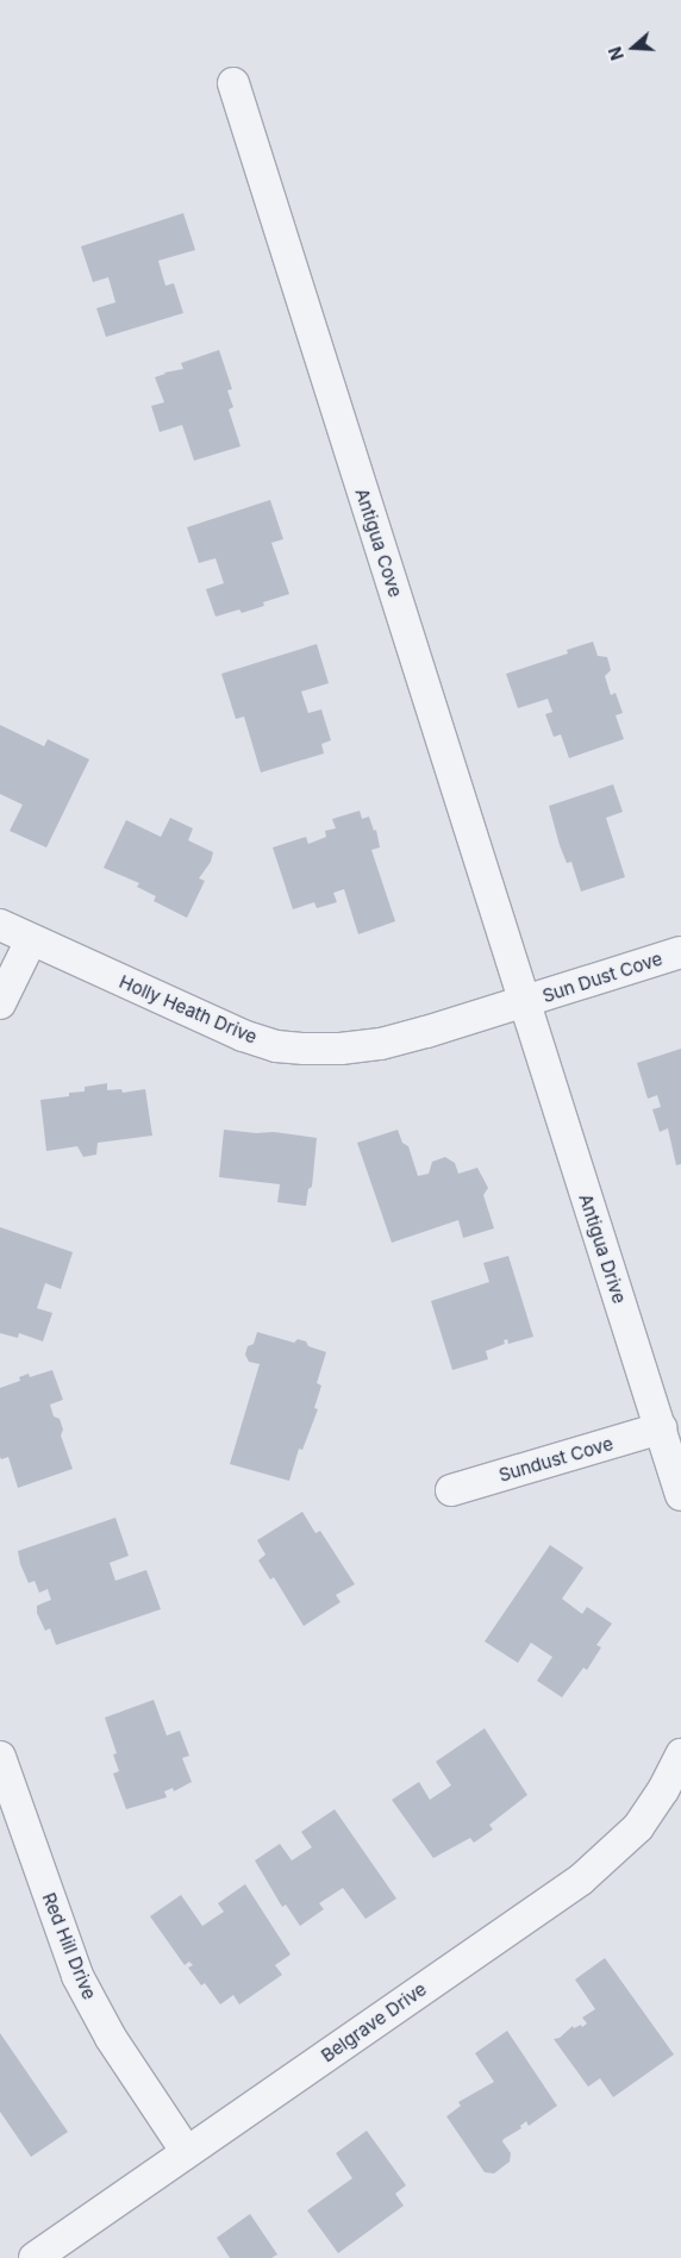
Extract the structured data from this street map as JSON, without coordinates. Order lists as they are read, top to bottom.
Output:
{
  "streets": {
    "street": [
      "Antigua Cove",
      "Sun Dust Cove",
      "Holly Heath Drive",
      "Antigua Drive",
      "Sundust Cove",
      "Red Hill Drive",
      "Belgrave Drive"
    ]
  },
  "crossings": [
    ["Antigua Cove", "Sun Dust Cove"],
    ["Antigua Cove", "Holly Heath Drive"],
    ["Antigua Cove", "Antigua Drive"],
    ["Sun Dust Cove", "Holly Heath Drive"],
    ["Sun Dust Cove", "Antigua Drive"],
    ["Holly Heath Drive", "Antigua Drive"],
    ["Antigua Drive", "Sundust Cove"],
    ["Red Hill Drive", "Belgrave Drive"]
  ],
  "north": "left"
}
